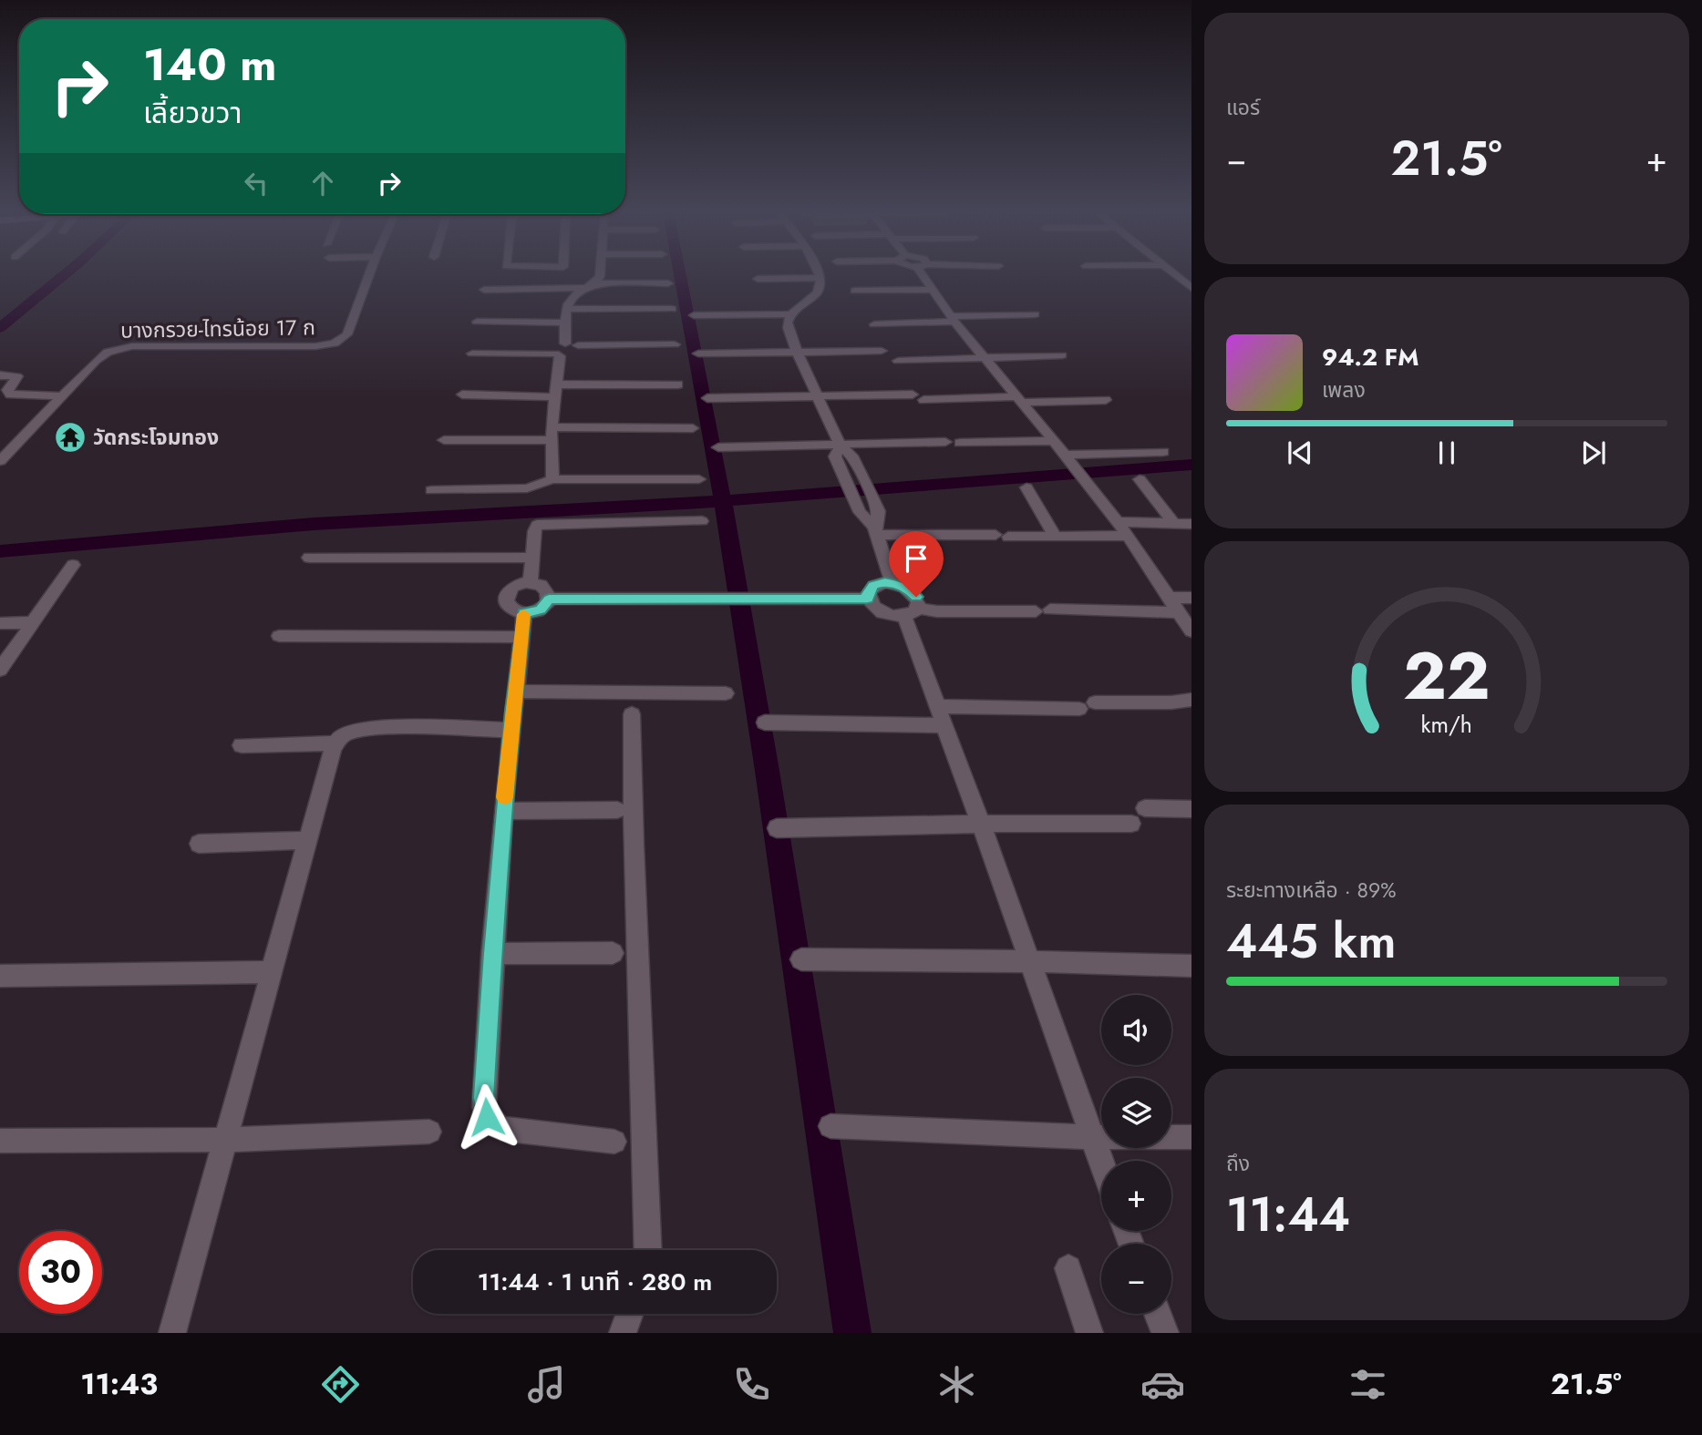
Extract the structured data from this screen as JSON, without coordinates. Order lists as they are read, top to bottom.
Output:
{
  "streets": {
    "street": ["บางกรวย-ไทรน้อย 17 ก"]
  },
  "places": {
    "temple": ["วัดกระโจมทอง"]
  },
  "page": {
    "tile": [
      "แอร์",
      ["ระยะทางเหลือ · 89%", "445 km"],
      ["ถึง", "11:44"]
    ],
    "turn": ["140 m", "เลี้ยวขวา"],
    "heat": ["−", "21.5°", "+"],
    "song": ["94.2 FM", "เพลง"],
    "map_buttons": ["+", "−"],
    "limit": "30",
    "trip": "11:44 · 1 นาที · 280 m",
    "tabs": ["11:43", "21.5°"],
    "gauge": ["22", "km/h"]
  }
}
